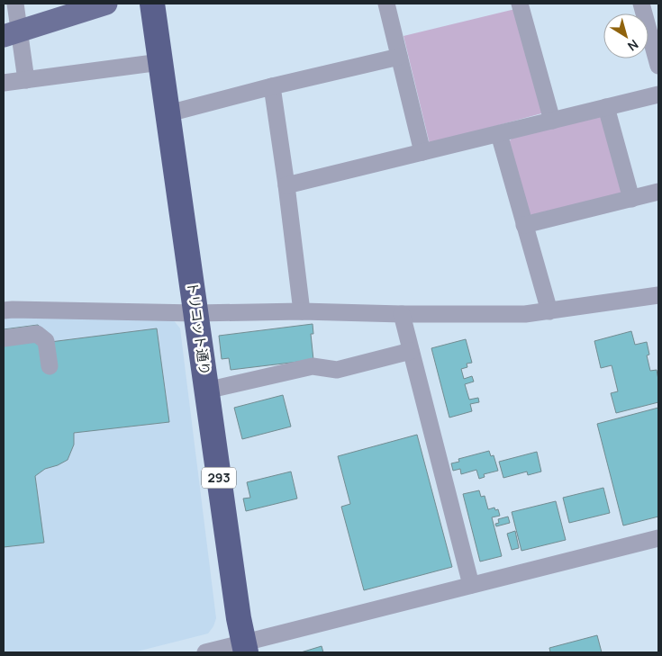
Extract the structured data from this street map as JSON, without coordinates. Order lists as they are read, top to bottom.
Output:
{
  "streets": {
    "highway": ["トリコット通り", "293"]
  },
  "north": "bottom right"
}
